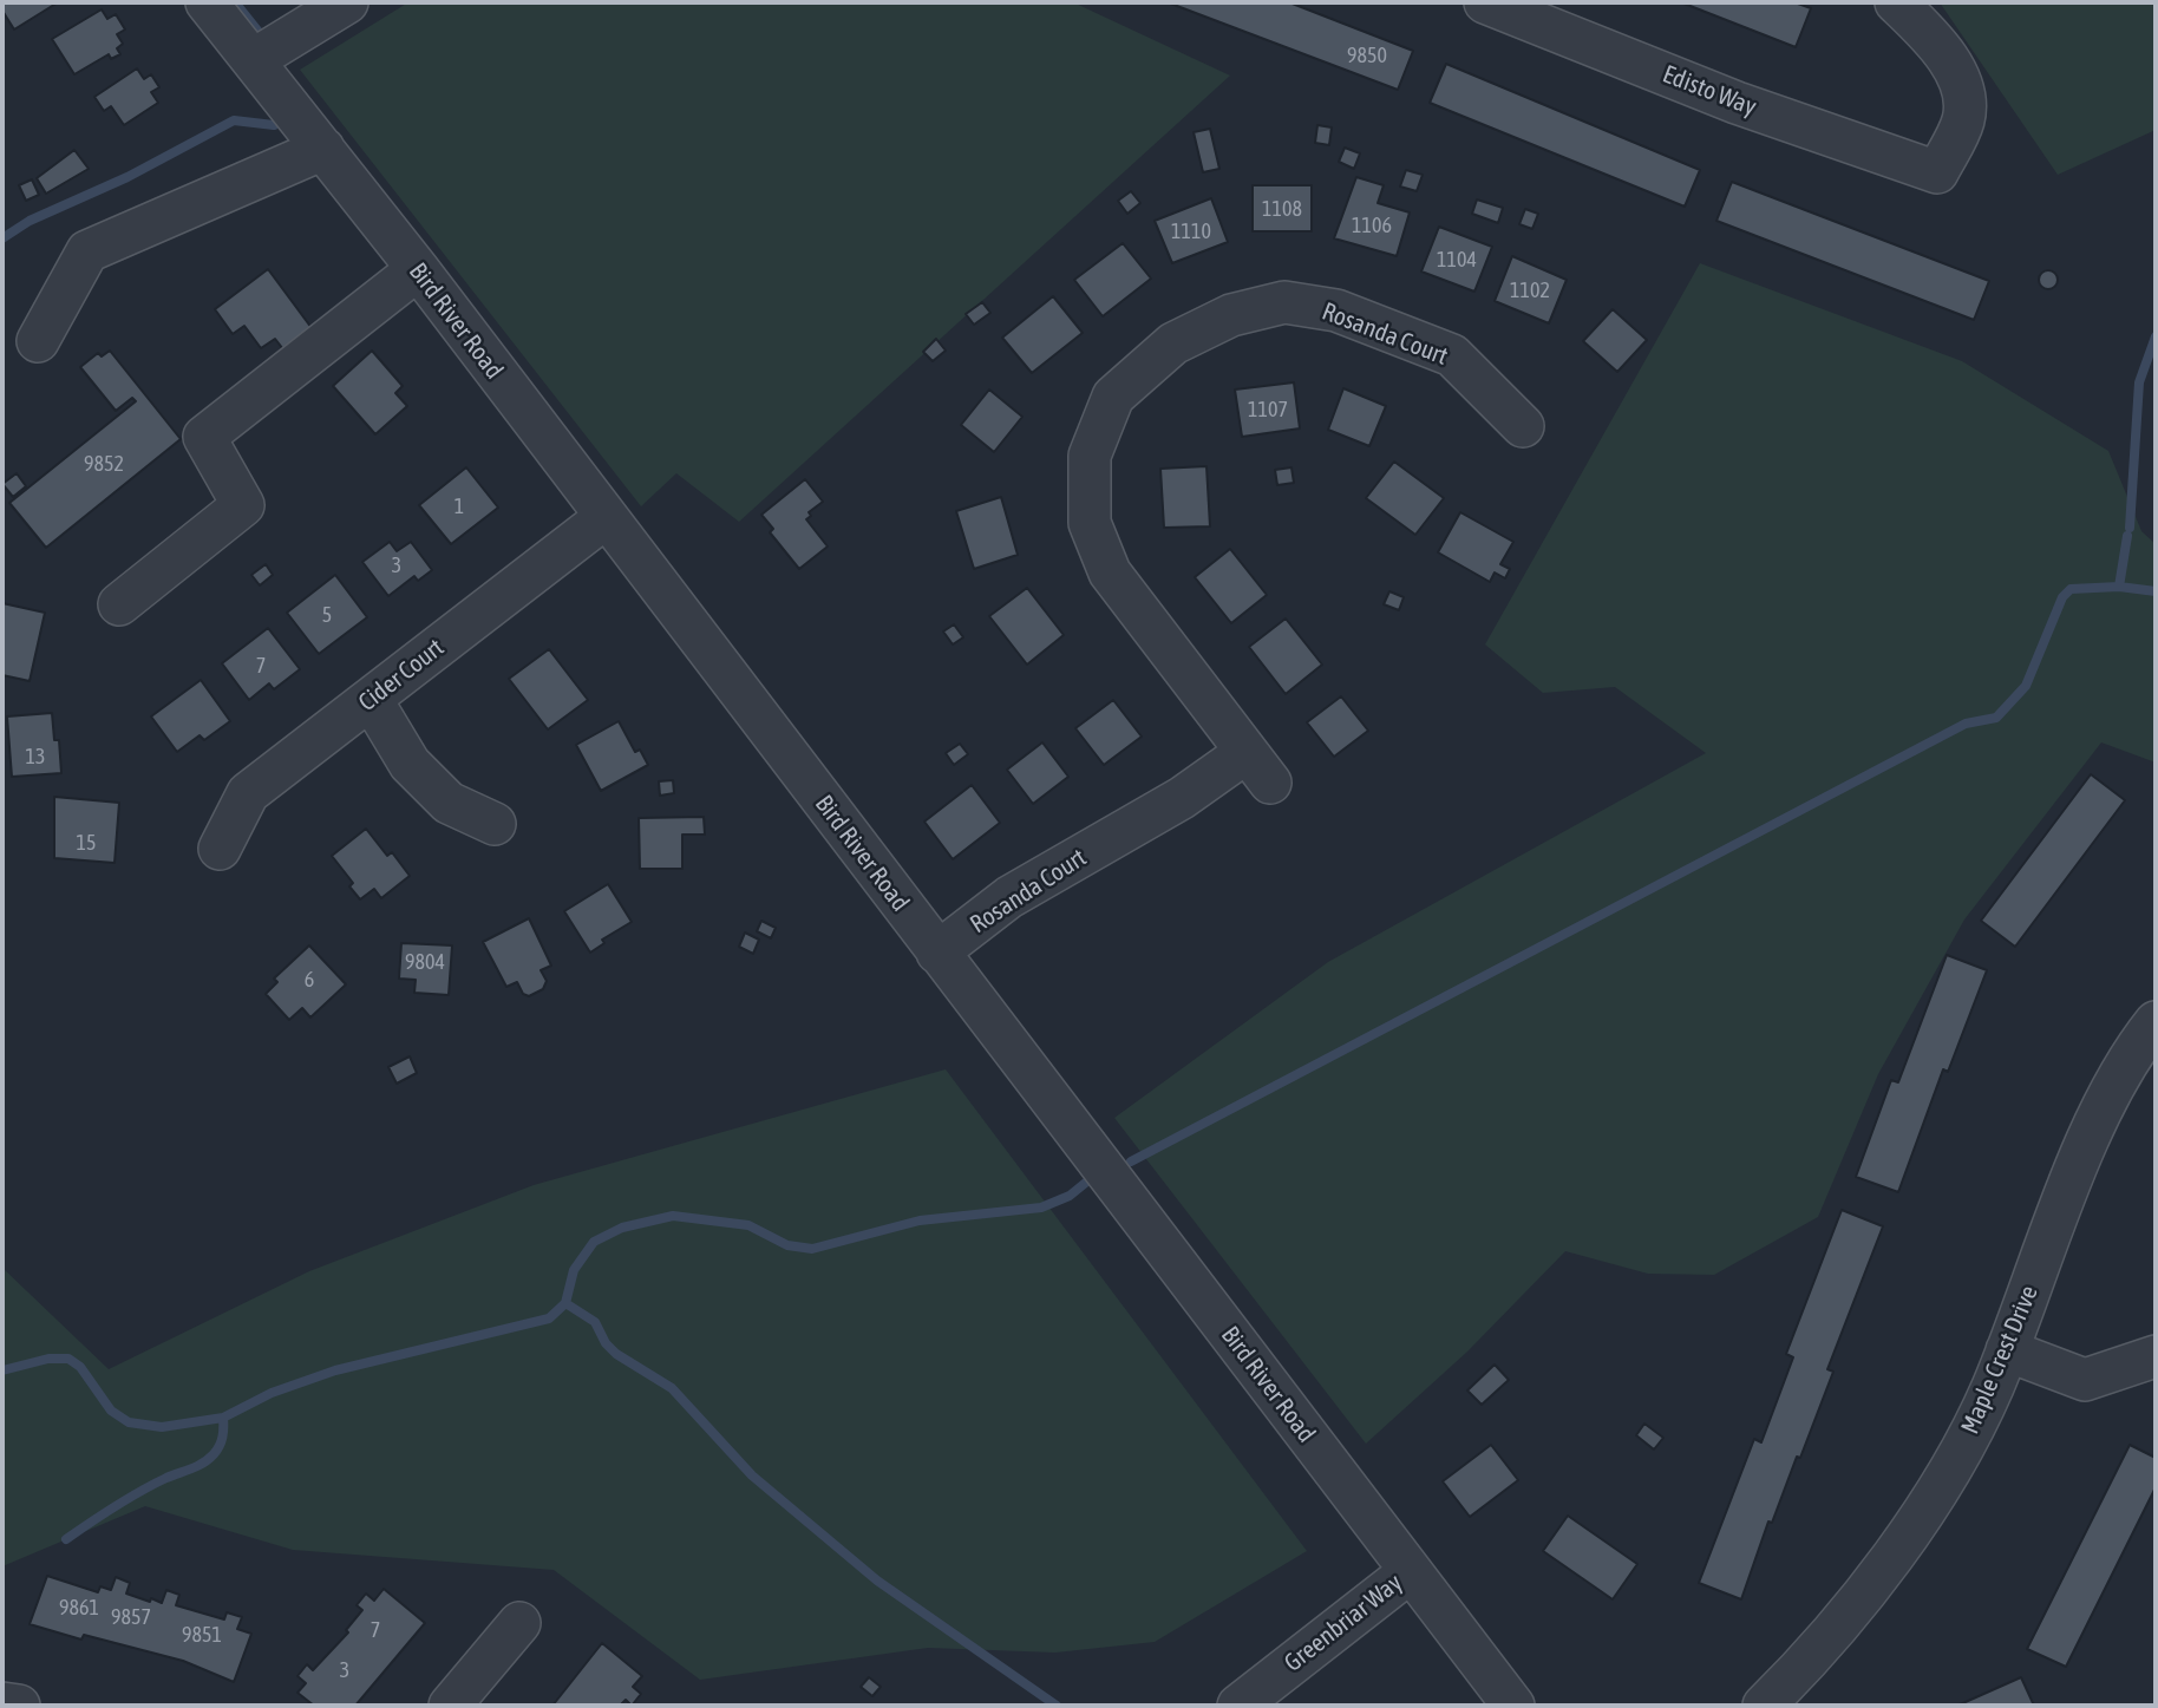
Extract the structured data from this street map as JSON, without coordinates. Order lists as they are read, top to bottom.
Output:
{
  "streets": {
    "street": [
      "Edisto Way",
      "Bird River Road",
      "Rosanda Court",
      "Cider Court",
      "Maple Crest Drive",
      "Greenbriar Way"
    ]
  },
  "crossings": [
    ["Bird River Road", "Rosanda Court"],
    ["Bird River Road", "Cider Court"],
    ["Bird River Road", "Greenbriar Way"]
  ],
  "house_numbers": [
    "9850",
    "1108",
    "1106",
    "1110",
    "1104",
    "1102",
    "1107",
    "9852",
    "1",
    "3",
    "5",
    "7",
    "13",
    "15",
    "9804",
    "6",
    "9861",
    "9857",
    "7",
    "9851",
    "3"
  ]
}
